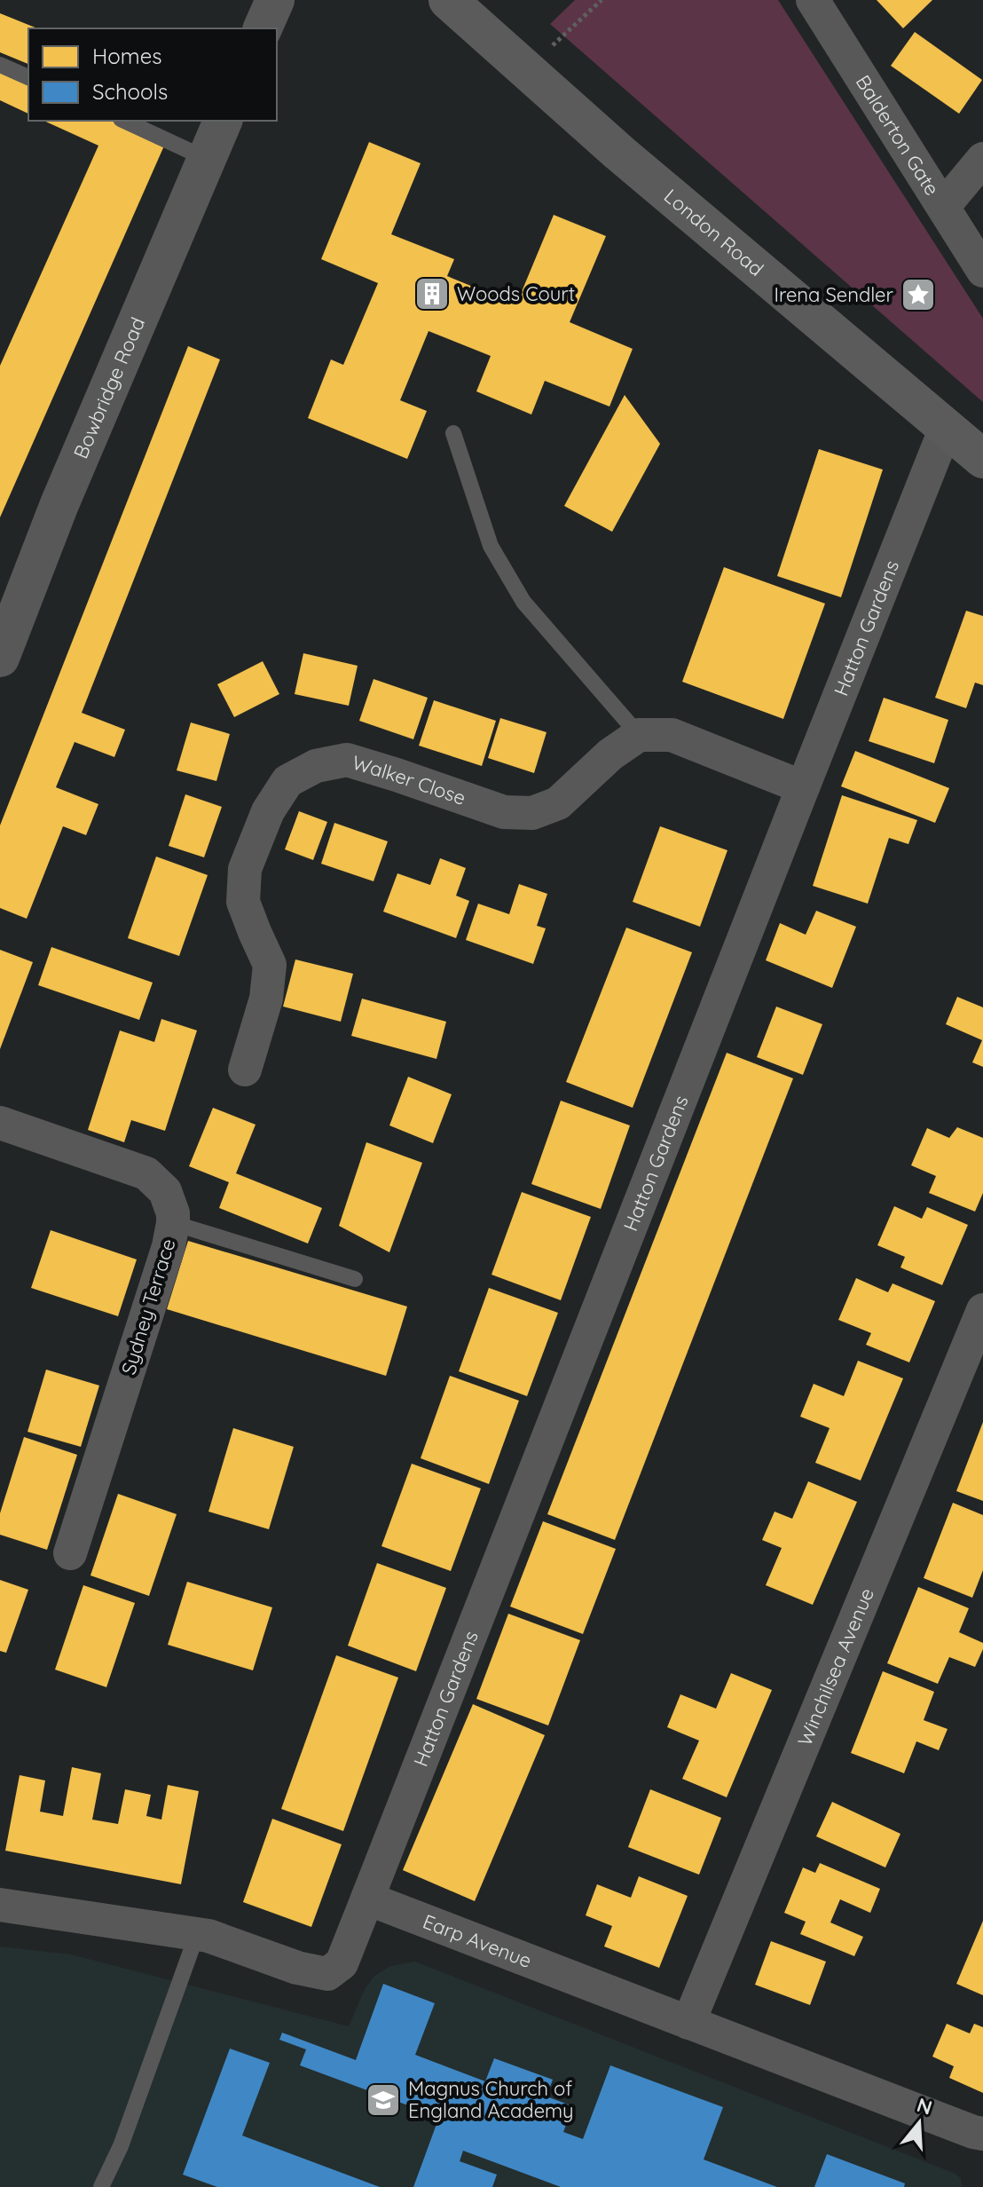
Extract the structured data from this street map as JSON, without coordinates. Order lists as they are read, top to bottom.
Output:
{
  "streets": {
    "main road": ["London Road"],
    "street": [
      "Balderton Gate",
      "Bowbridge Road",
      "Hatton Gardens",
      "Walker Close",
      "Sydney Terrace",
      "Winchilsea Avenue",
      "Earp Avenue"
    ]
  },
  "crossings": [
    ["London Road", "Hatton Gardens"],
    ["Hatton Gardens", "Earp Avenue"],
    ["Winchilsea Avenue", "Earp Avenue"]
  ],
  "places": {
    "building": ["Woods Court"],
    "place": ["Irena Sendler"],
    "school or university": ["Magnus Church of England Academy"]
  },
  "legend": ["Homes", "Schools"],
  "north": "top"
}
